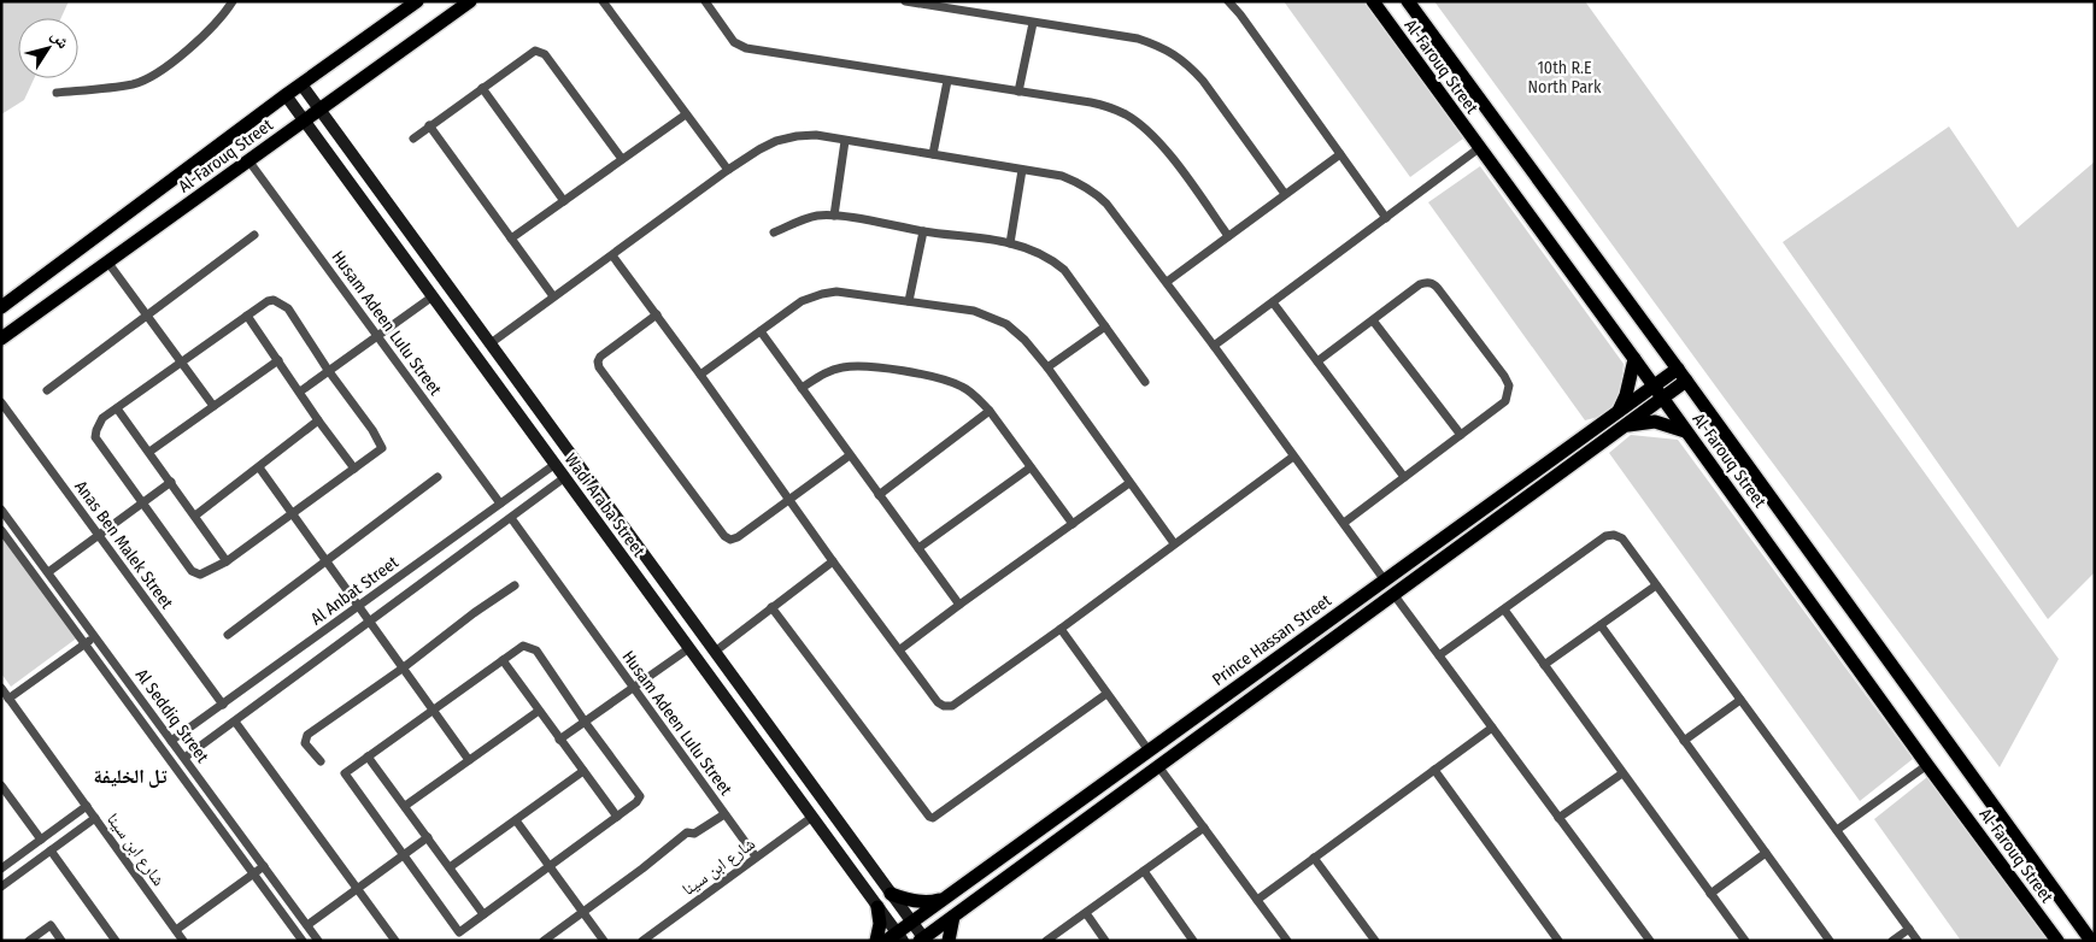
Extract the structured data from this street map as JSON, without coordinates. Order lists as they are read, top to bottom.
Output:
{
  "streets": {
    "main road": ["Al-Farouq Street", "Wadi Araba Street", "Prince Hassan Street"],
    "street": [
      "Husam Adeen Lulu Street",
      "Anas Ben Malek Street",
      "Al Anbat Street",
      "Al Seddiq Street",
      "شارع ابن سينا"
    ]
  },
  "crossings": [
    ["Al-Farouq Street", "Husam Adeen Lulu Street"],
    ["Al-Farouq Street", "Wadi Araba Street"],
    ["Al-Farouq Street", "Prince Hassan Street"],
    ["Husam Adeen Lulu Street", "Al Anbat Street"],
    ["Husam Adeen Lulu Street", "شارع ابن سينا"],
    ["Wadi Araba Street", "Al Anbat Street"],
    ["Wadi Araba Street", "Prince Hassan Street"],
    ["Wadi Araba Street", "شارع ابن سينا"],
    ["Anas Ben Malek Street", "Al Anbat Street"],
    ["Al Anbat Street", "Al Seddiq Street"]
  ],
  "districts": ["تل الخليفة"],
  "parks": ["10th R.E North Park"],
  "north": "top right"
}
